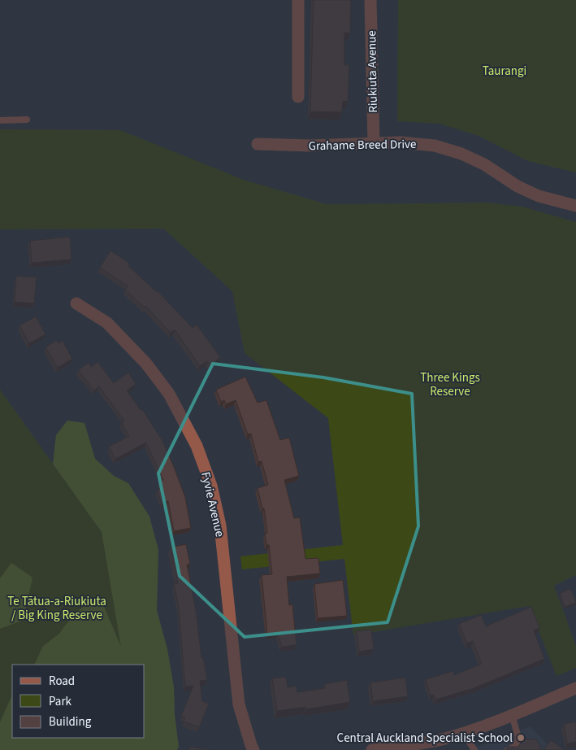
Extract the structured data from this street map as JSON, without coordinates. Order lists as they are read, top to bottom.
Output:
{
  "streets": {
    "street": ["Riukiuta Avenue", "Grahame Breed Drive", "Fyvie Avenue"]
  },
  "crossings": [
    ["Riukiuta Avenue", "Grahame Breed Drive"]
  ],
  "parks": ["Taurangi", "Three Kings Reserve", "Te Tātua-a-Riukiuta / Big King Reserve"],
  "places": ["Central Auckland Specialist School"],
  "legend": ["Road", "Park", "Building"]
}
